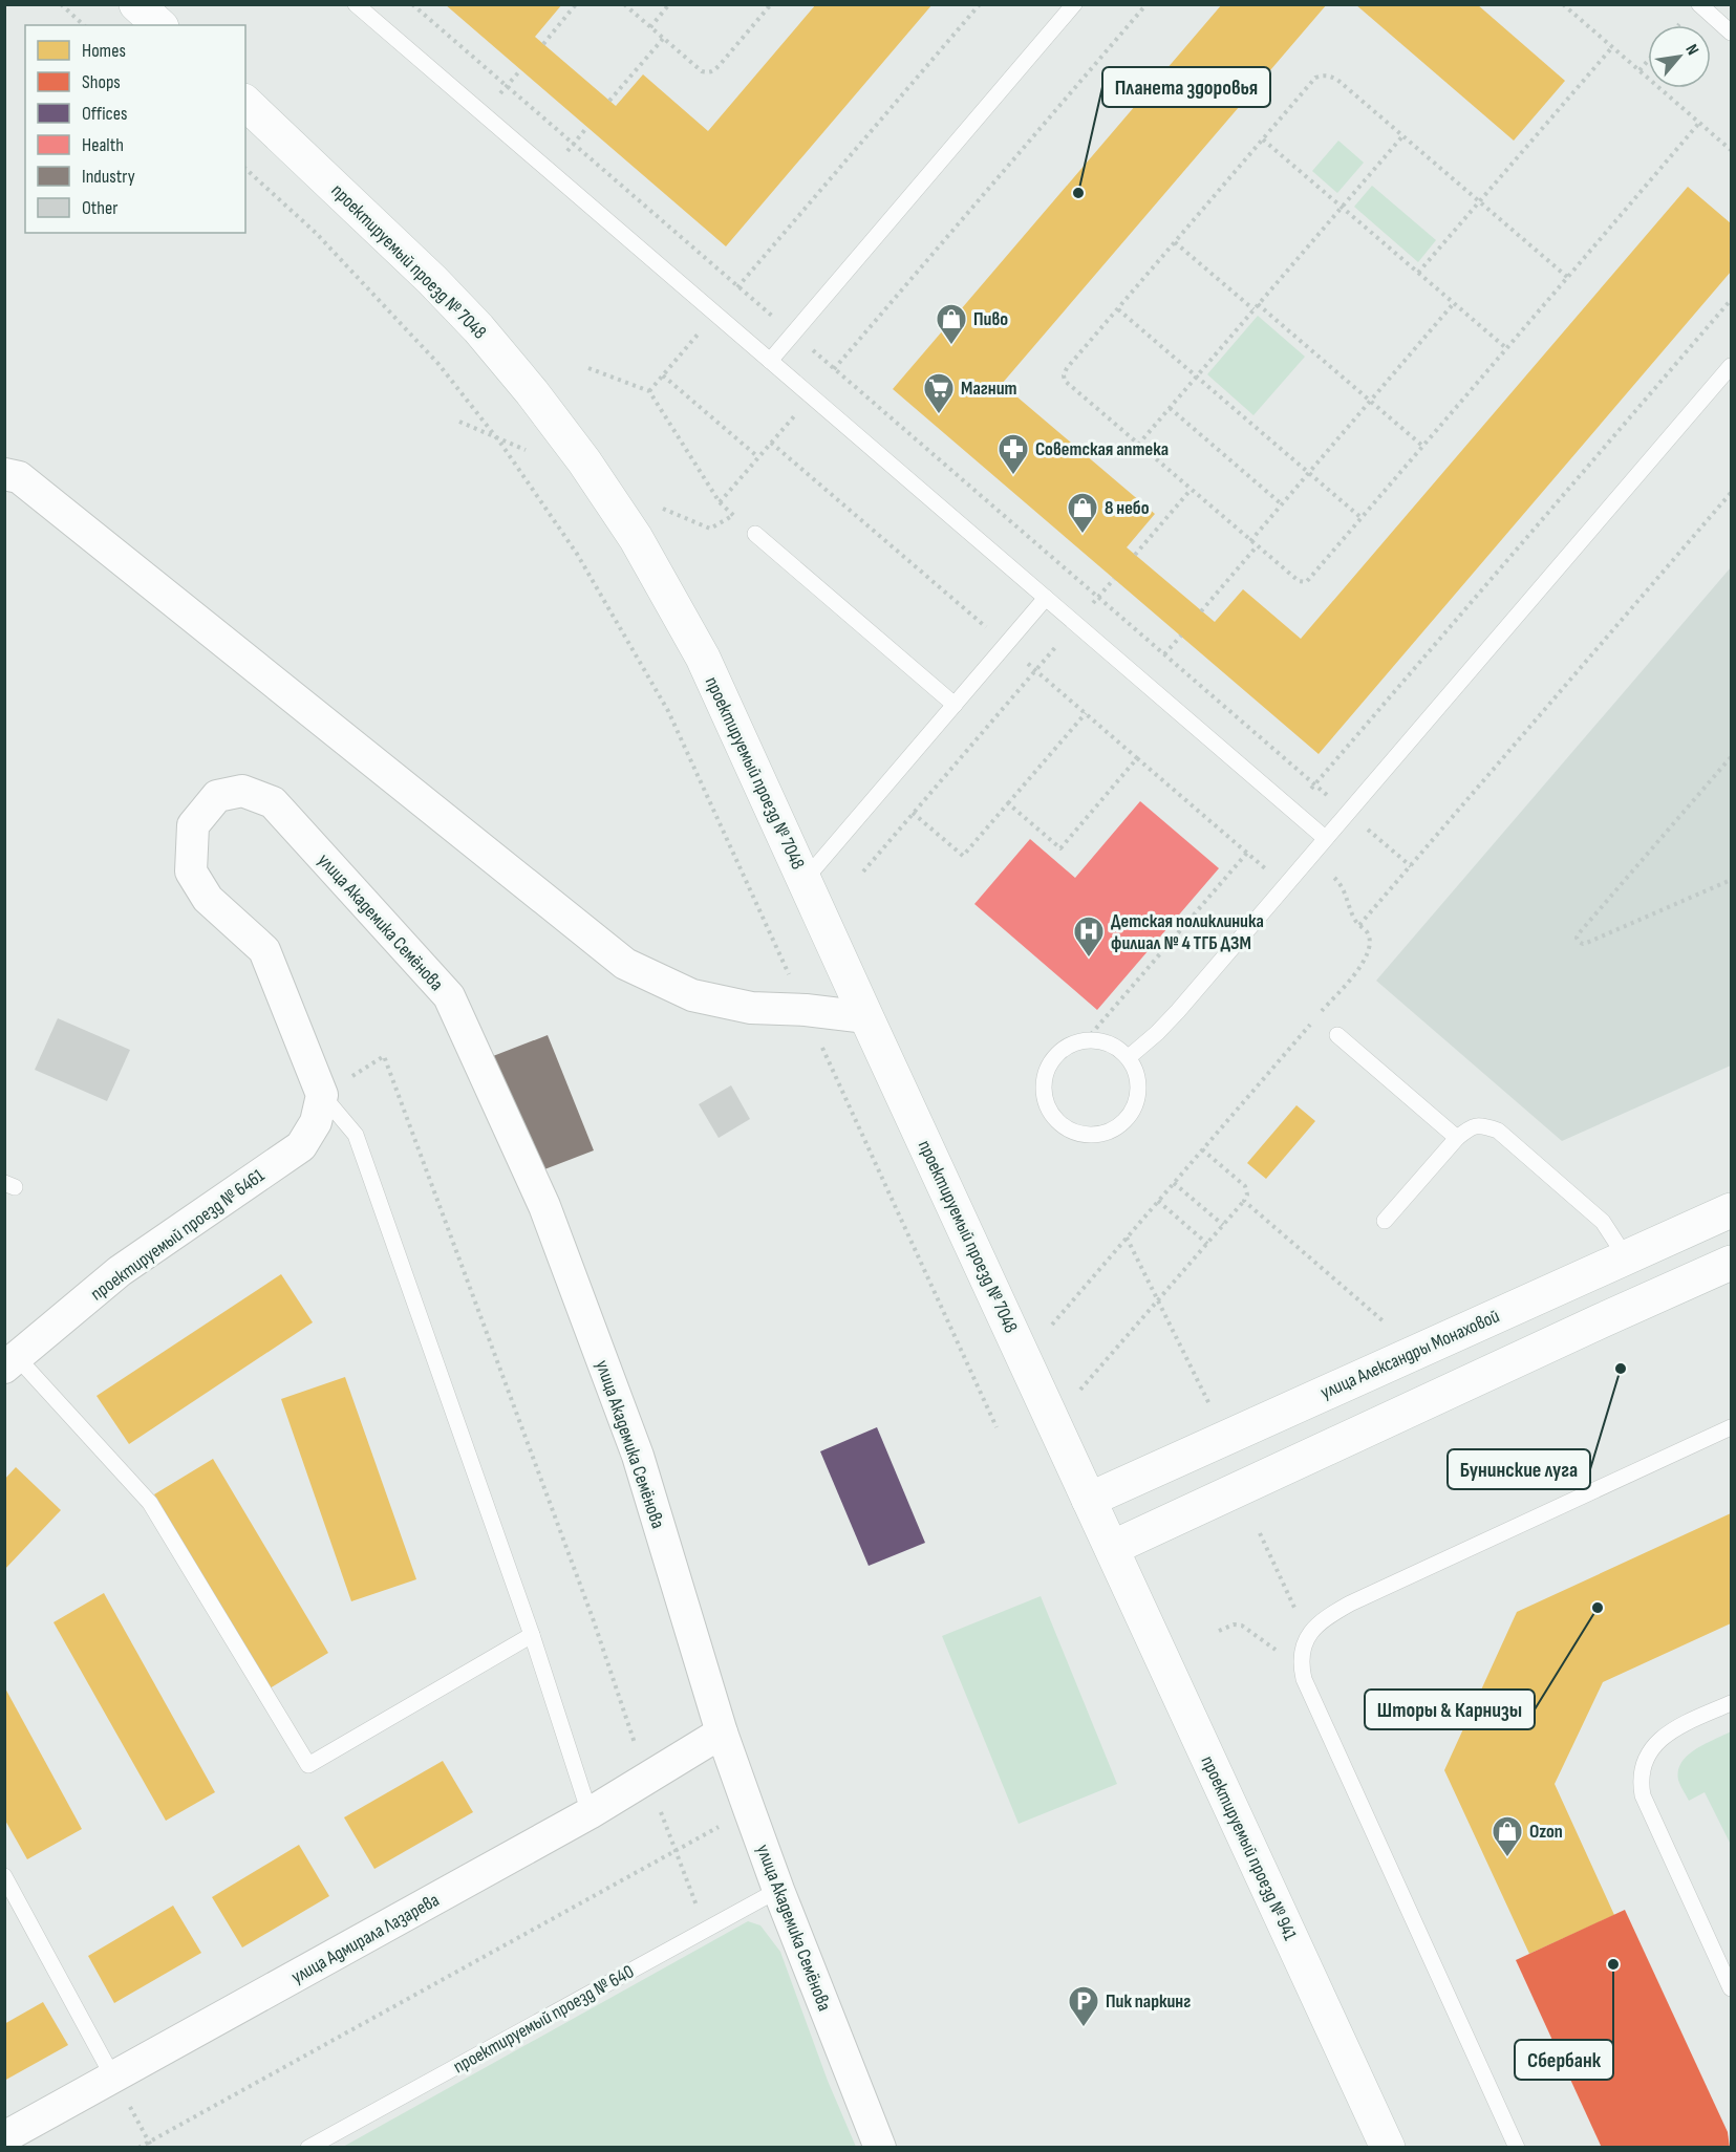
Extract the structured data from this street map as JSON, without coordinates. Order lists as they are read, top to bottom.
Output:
{
  "streets": {
    "main road": ["проектируемый проезд № 7048", "улица Александры Монаховой", "проектируемый проезд № 941"],
    "street": ["улица Академика Семёнова", "проектируемый проезд № 6461", "улица Адмирала Лазарева"],
    "lane": ["проектируемый проезд № 640"]
  },
  "crossings": [
    ["проектируемый проезд № 7048", "улица Александры Монаховой"],
    ["проектируемый проезд № 7048", "проектируемый проезд № 941"],
    ["улица Академика Семёнова", "проектируемый проезд № 6461"],
    ["улица Академика Семёнова", "улица Адмирала Лазарева"],
    ["улица Академика Семёнова", "проектируемый проезд № 640"]
  ],
  "places": {
    "other": [
      "Планета здоровья",
      "Бунинские луга",
      "Шторы & Карнизы",
      "Сбербанк"
    ],
    "shop": ["Пиво", "8 небо", "Ozon"],
    "supermarket": ["Магнит"],
    "pharmacy": ["Советская аптека"],
    "hospital": ["Детская поликлиника филиал № 4 ТГБ ДЗМ"],
    "parking": ["Пик паркинг"]
  },
  "legend": [
    "Homes",
    "Shops",
    "Offices",
    "Health",
    "Industry",
    "Other"
  ],
  "north": "top right"
}
